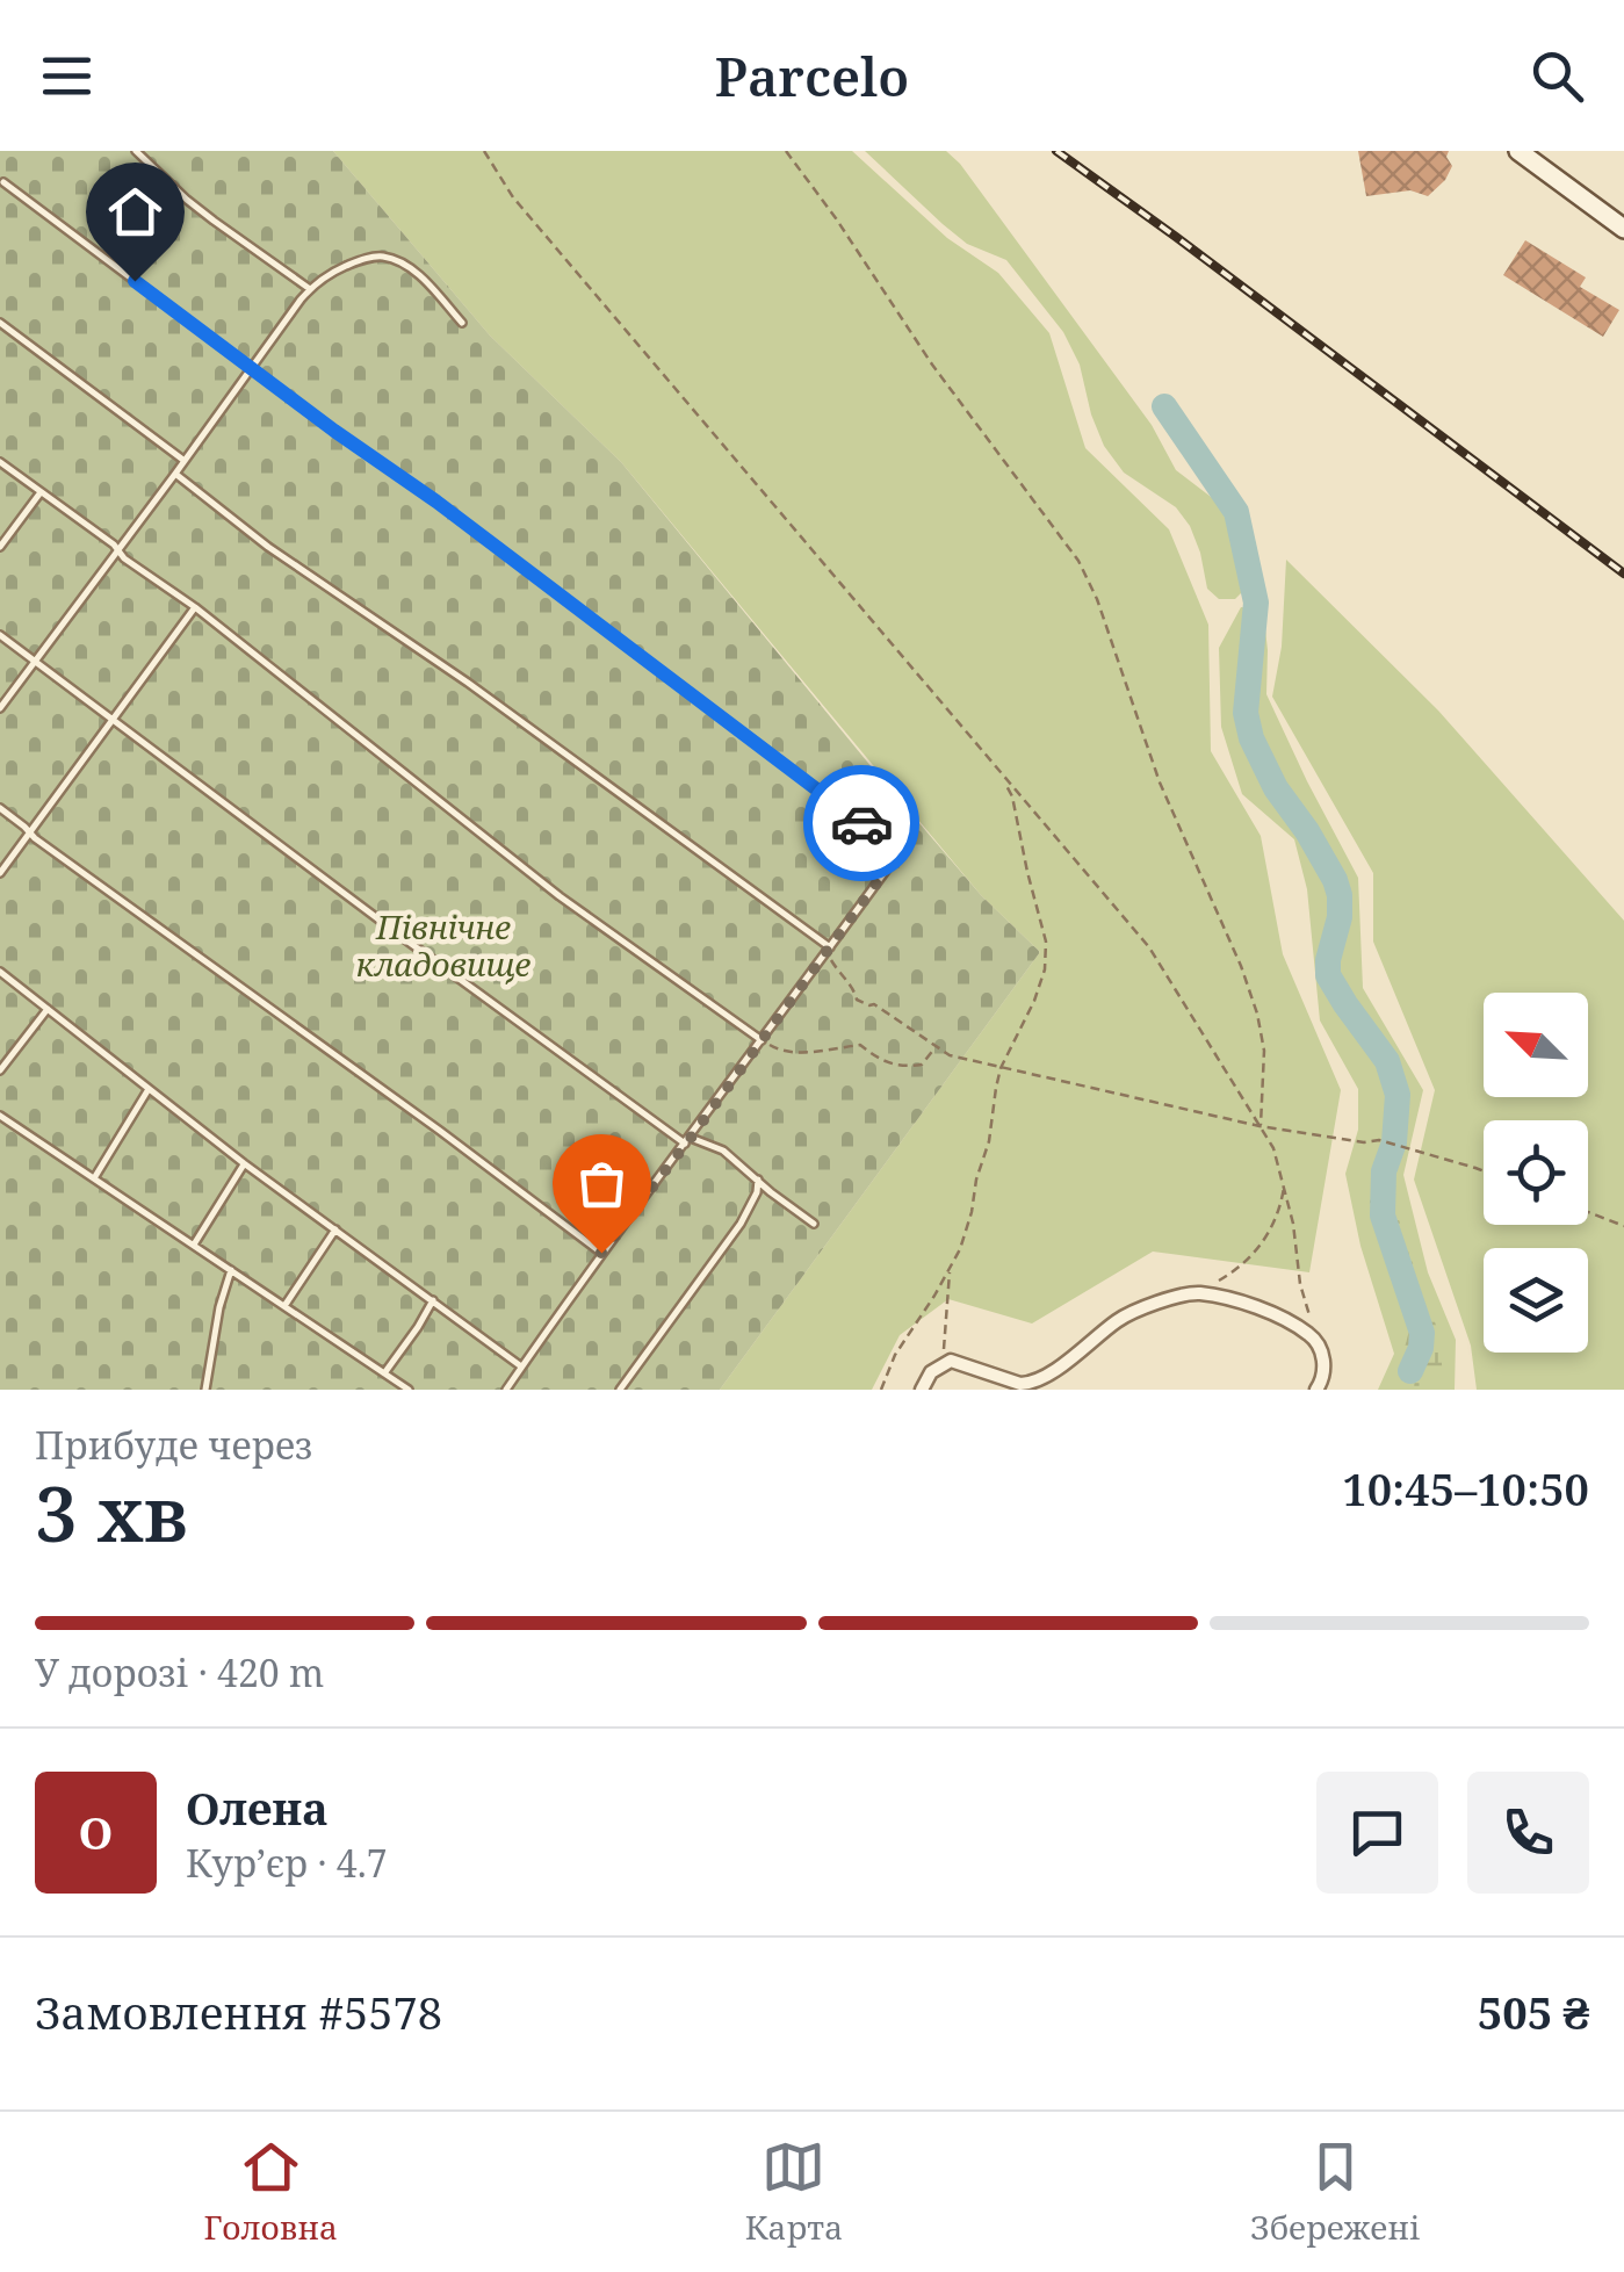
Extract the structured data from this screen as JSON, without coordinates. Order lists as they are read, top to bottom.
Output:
{
  "parks": ["Північне кладовище"],
  "north": "top left",
  "page": {
    "header": "Parcelo",
    "heading": ["3 хв", "Прибуде через", "10:45–10:50"],
    "panel": [
      "Олена",
      "Кур’єр · 4.7",
      "Замовлення #5578",
      "505 ₴"
    ],
    "bar": "У дорозі · 420 m",
    "round": "О",
    "tabs": ["Головна", "Карта", "Збережені"]
  }
}
